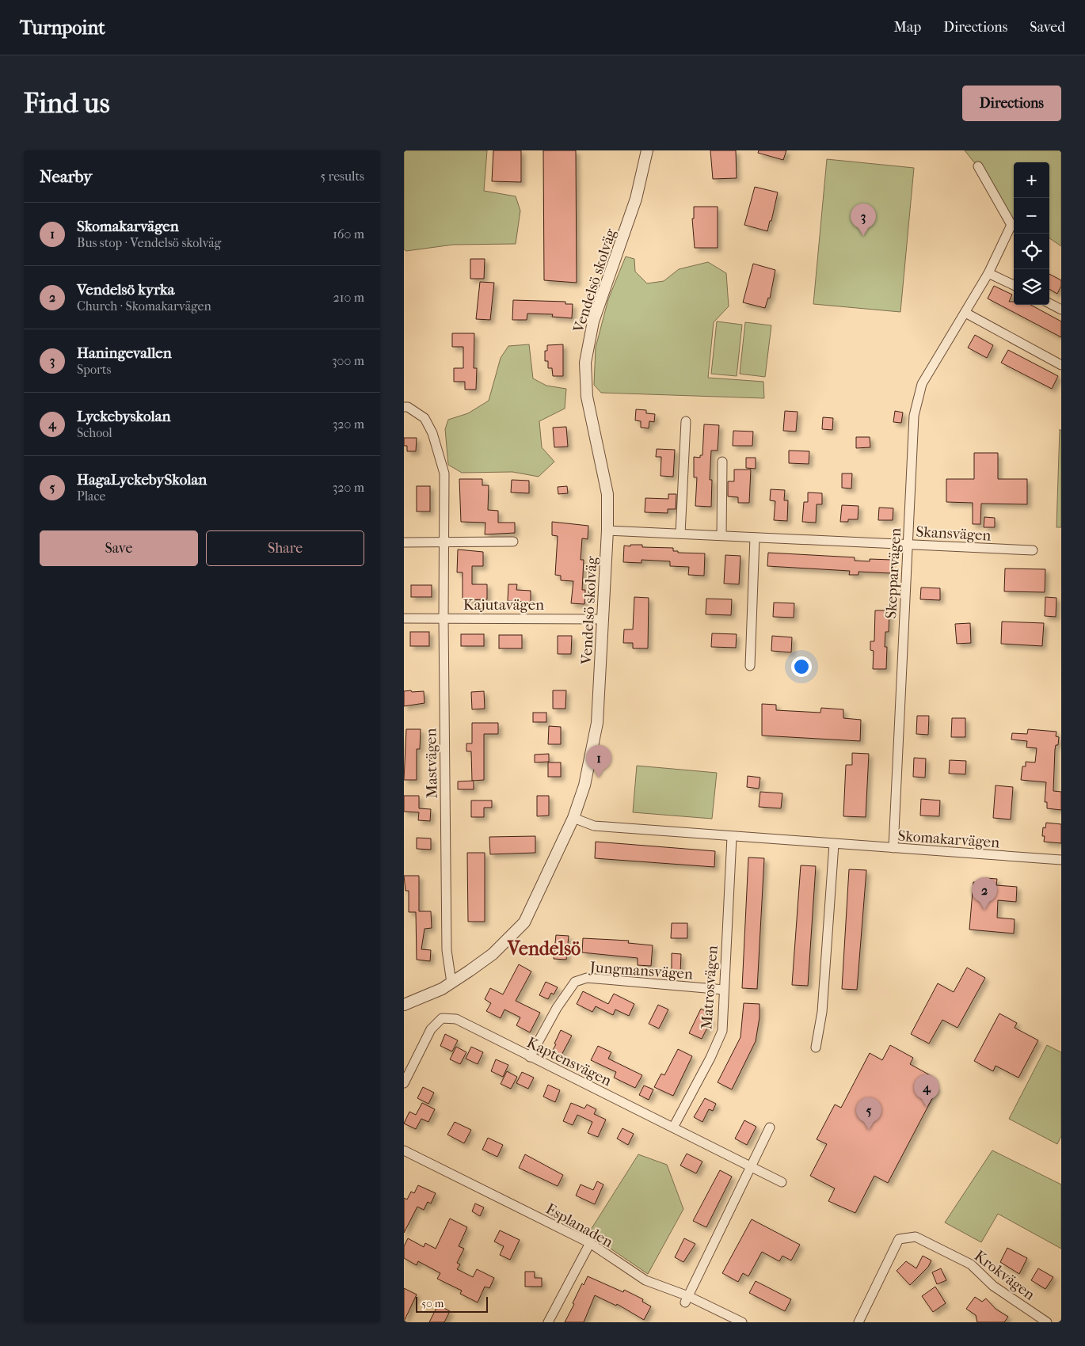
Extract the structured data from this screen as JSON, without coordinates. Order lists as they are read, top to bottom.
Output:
{
  "streets": {
    "street": [
      "Vendelsö skolväg",
      "Skansvägen",
      "Skepparvägen",
      "Kajutavägen",
      "Mastvägen",
      "Skomakarvägen",
      "Jungmansvägen",
      "Matrosvägen",
      "Kaptensvägen",
      "Esplanaden",
      "Krokvägen"
    ]
  },
  "crossings": [
    ["Vendelsö skolväg", "Skansvägen"],
    ["Vendelsö skolväg", "Kajutavägen"],
    ["Vendelsö skolväg", "Mastvägen"],
    ["Vendelsö skolväg", "Skomakarvägen"],
    ["Skansvägen", "Skepparvägen"],
    ["Skepparvägen", "Skomakarvägen"],
    ["Kajutavägen", "Mastvägen"],
    ["Skomakarvägen", "Matrosvägen"],
    ["Jungmansvägen", "Matrosvägen"],
    ["Jungmansvägen", "Kaptensvägen"],
    ["Matrosvägen", "Kaptensvägen"]
  ],
  "districts": ["Vendelsö"],
  "scale_bar": "50 m",
  "page": {
    "header": "Turnpoint",
    "nav": ["Map", "Directions", "Saved"],
    "buttons": [
      "Directions",
      ["Save", "Share"]
    ],
    "title": "Find us",
    "heading": ["Nearby", "5 results"],
    "map_buttons": ["+", "−"],
    "list": [
      {
        "mark": "1",
        "name": "Skomakarvägen",
        "note": "Bus stop · Vendelsö skolväg",
        "value": "160 m"
      },
      {
        "mark": "2",
        "name": "Vendelsö kyrka",
        "note": "Church · Skomakarvägen",
        "value": "210 m"
      },
      {
        "mark": "3",
        "name": "Haningevallen",
        "note": "Sports",
        "value": "300 m"
      },
      {
        "mark": "4",
        "name": "Lyckebyskolan",
        "note": "School",
        "value": "320 m"
      },
      {
        "mark": "5",
        "name": "HagaLyckebySkolan",
        "note": "Place",
        "value": "320 m"
      }
    ],
    "pins": [
      "3",
      "1",
      "2",
      "4",
      "5"
    ],
    "scale": "50 m"
  }
}
